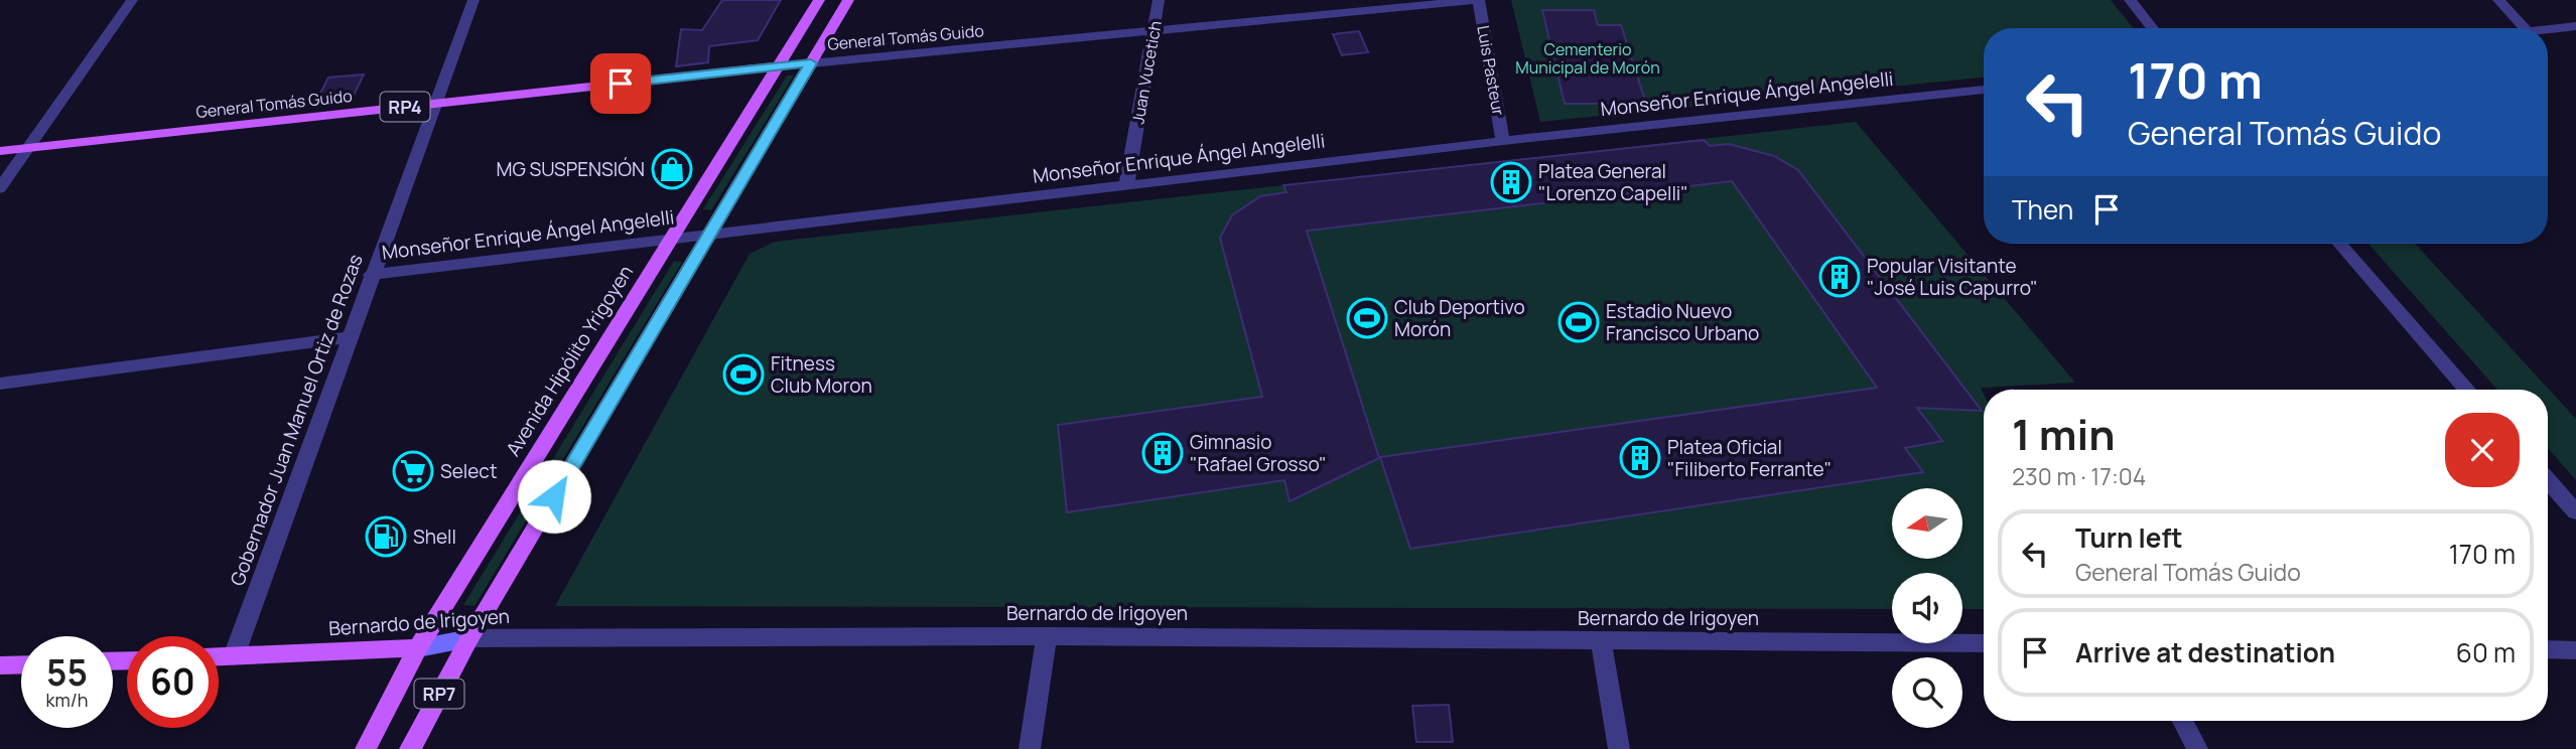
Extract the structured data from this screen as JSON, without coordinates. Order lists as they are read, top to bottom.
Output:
{
  "streets": {
    "main road": [
      "General Tomás Guido",
      "RP4",
      "Avenida Hipólito Yrigoyen",
      "Bernardo de Irigoyen",
      "RP7"
    ],
    "street": [
      "Luis Pasteur",
      "Juan Vucetich",
      "Monseñor Enrique Ángel Angelelli",
      "Gobernador Juan Manuel Ortiz de Rozas"
    ]
  },
  "crossings": [
    ["General Tomás Guido", "Luis Pasteur"],
    ["General Tomás Guido", "Juan Vucetich"],
    ["General Tomás Guido", "Avenida Hipólito Yrigoyen"],
    ["General Tomás Guido", "Gobernador Juan Manuel Ortiz de Rozas"],
    ["Luis Pasteur", "Monseñor Enrique Ángel Angelelli"],
    ["Juan Vucetich", "Monseñor Enrique Ángel Angelelli"],
    ["Monseñor Enrique Ángel Angelelli", "Avenida Hipólito Yrigoyen"],
    ["Monseñor Enrique Ángel Angelelli", "Gobernador Juan Manuel Ortiz de Rozas"],
    ["Avenida Hipólito Yrigoyen", "Bernardo de Irigoyen"],
    ["Gobernador Juan Manuel Ortiz de Rozas", "Bernardo de Irigoyen"],
    ["Bernardo de Irigoyen", "RP7"]
  ],
  "parks": ["Cementerio Municipal de Morón"],
  "places": {
    "shop": ["MG SUSPENSIÓN"],
    "building": [
      "Platea General \"Lorenzo Capelli\"",
      "Popular Visitante \"José Luis Capurro\"",
      "Gimnasio \"Rafael Grosso\"",
      "Platea Oficial \"Filiberto Ferrante\""
    ],
    "sports": ["Club Deportivo Morón", "Estadio Nuevo Francisco Urbano", "Fitness Club Moron"],
    "supermarket": ["Select"],
    "fuel station": ["Shell"]
  },
  "north": "left",
  "page": {
    "turn": ["170 m", "General Tomás Guido"],
    "then": "Then",
    "heading": ["1 min", "230 m · 17:04"],
    "list": [
      {
        "name": "Turn left",
        "note": "General Tomás Guido",
        "value": "170 m"
      },
      {
        "name": "Arrive at destination",
        "value": "60 m"
      }
    ],
    "speed": "55 km/h",
    "limit": "60"
  }
}
